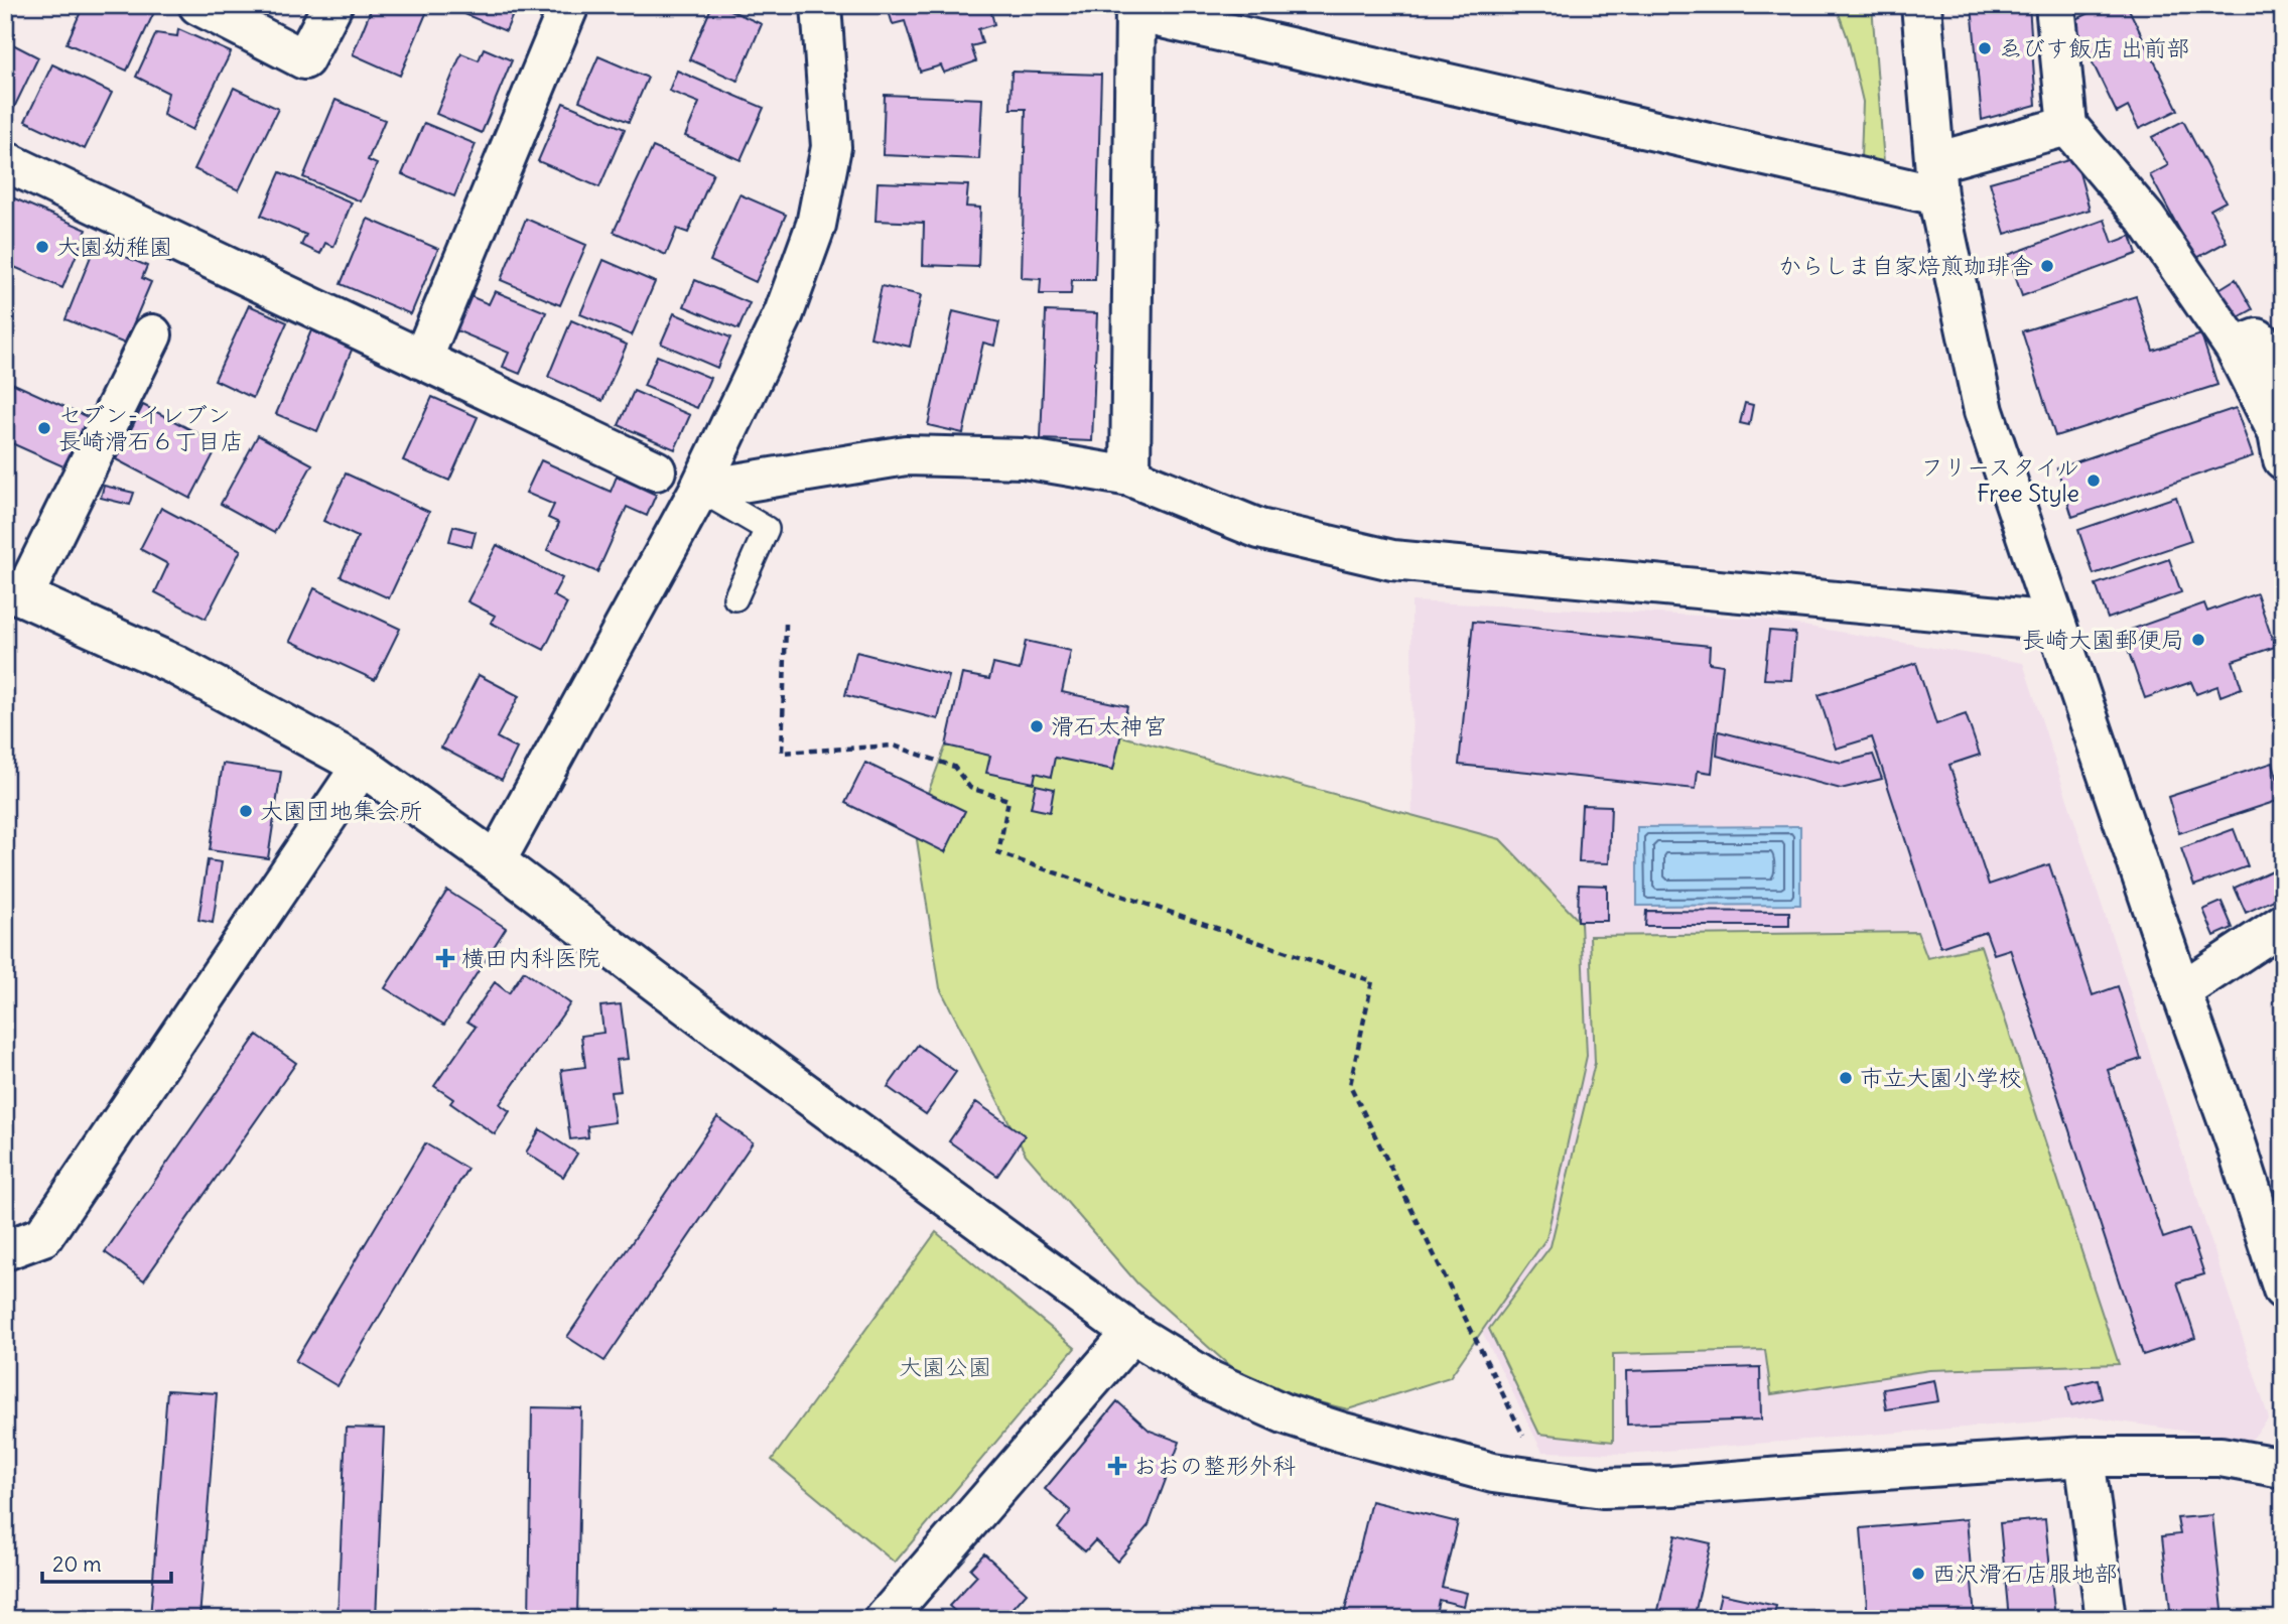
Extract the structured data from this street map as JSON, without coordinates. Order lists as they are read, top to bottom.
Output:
{
  "parks": ["大園公園"],
  "places": {
    "other": [
      "ゑびす飯店 出前部",
      "大園幼稚園",
      "からしま自家焙煎珈琲舎",
      "セブン-イレブン 長崎滑石６丁目店",
      "フリースタイル Free Style",
      "長崎大園郵便局",
      "滑石太神宮",
      "大園団地集会所",
      "市立大園小学校",
      "西沢滑石店服地部"
    ],
    "health": ["横田内科医院", "おおの整形外科"]
  },
  "scale_bar": "20 m"
}
